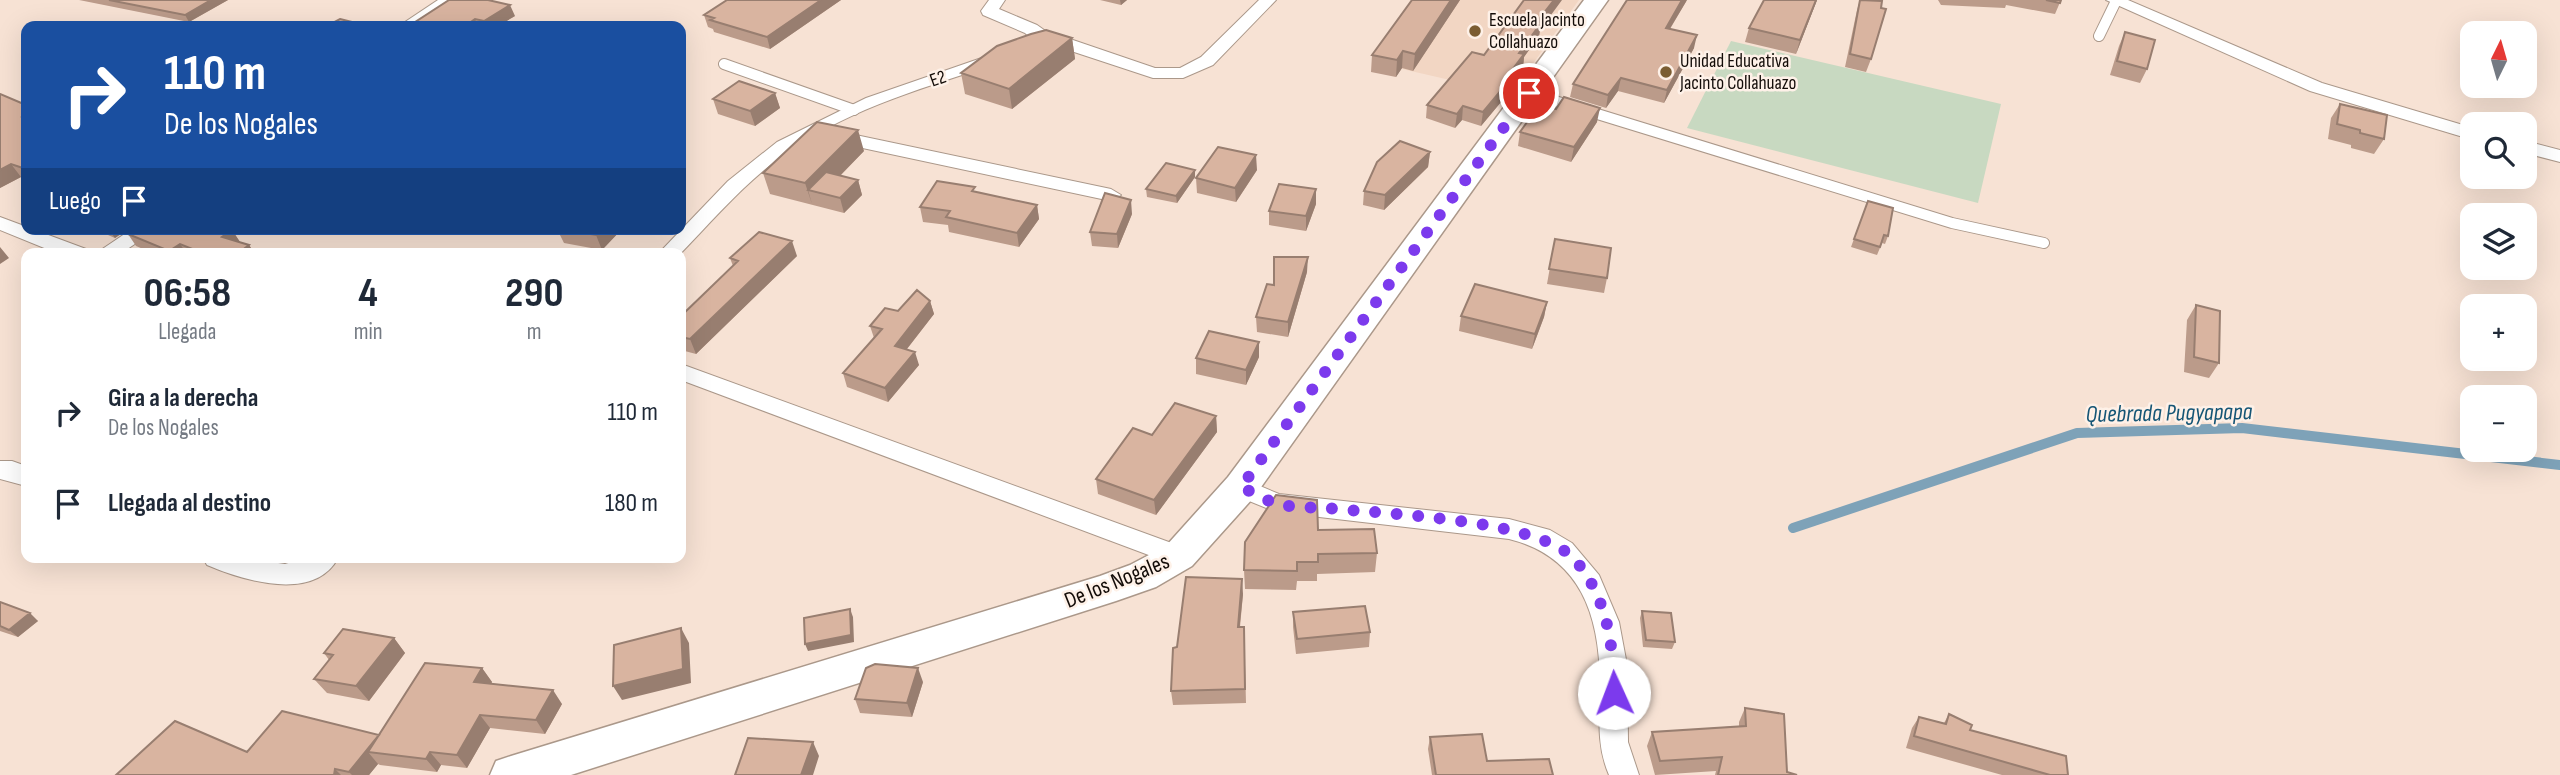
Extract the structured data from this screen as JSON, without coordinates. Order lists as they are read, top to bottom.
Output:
{
  "streets": {
    "street": ["E2", "De los Nogales"]
  },
  "water": ["Quebrada Pugyapapa"],
  "places": ["Escuela Jacinto Collahuazo", "Unidad Educativa Jacinto Collahuazo"],
  "north": "top",
  "page": {
    "map_buttons": ["+", "−"],
    "turn": ["110 m", "De los Nogales"],
    "then": "Luego",
    "eta": [
      "06:58",
      "Llegada",
      "4",
      "min",
      "290",
      "m"
    ],
    "list": [
      {
        "name": "Gira a la derecha",
        "note": "De los Nogales",
        "value": "110 m"
      },
      {
        "name": "Llegada al destino",
        "value": "180 m"
      }
    ]
  }
}
